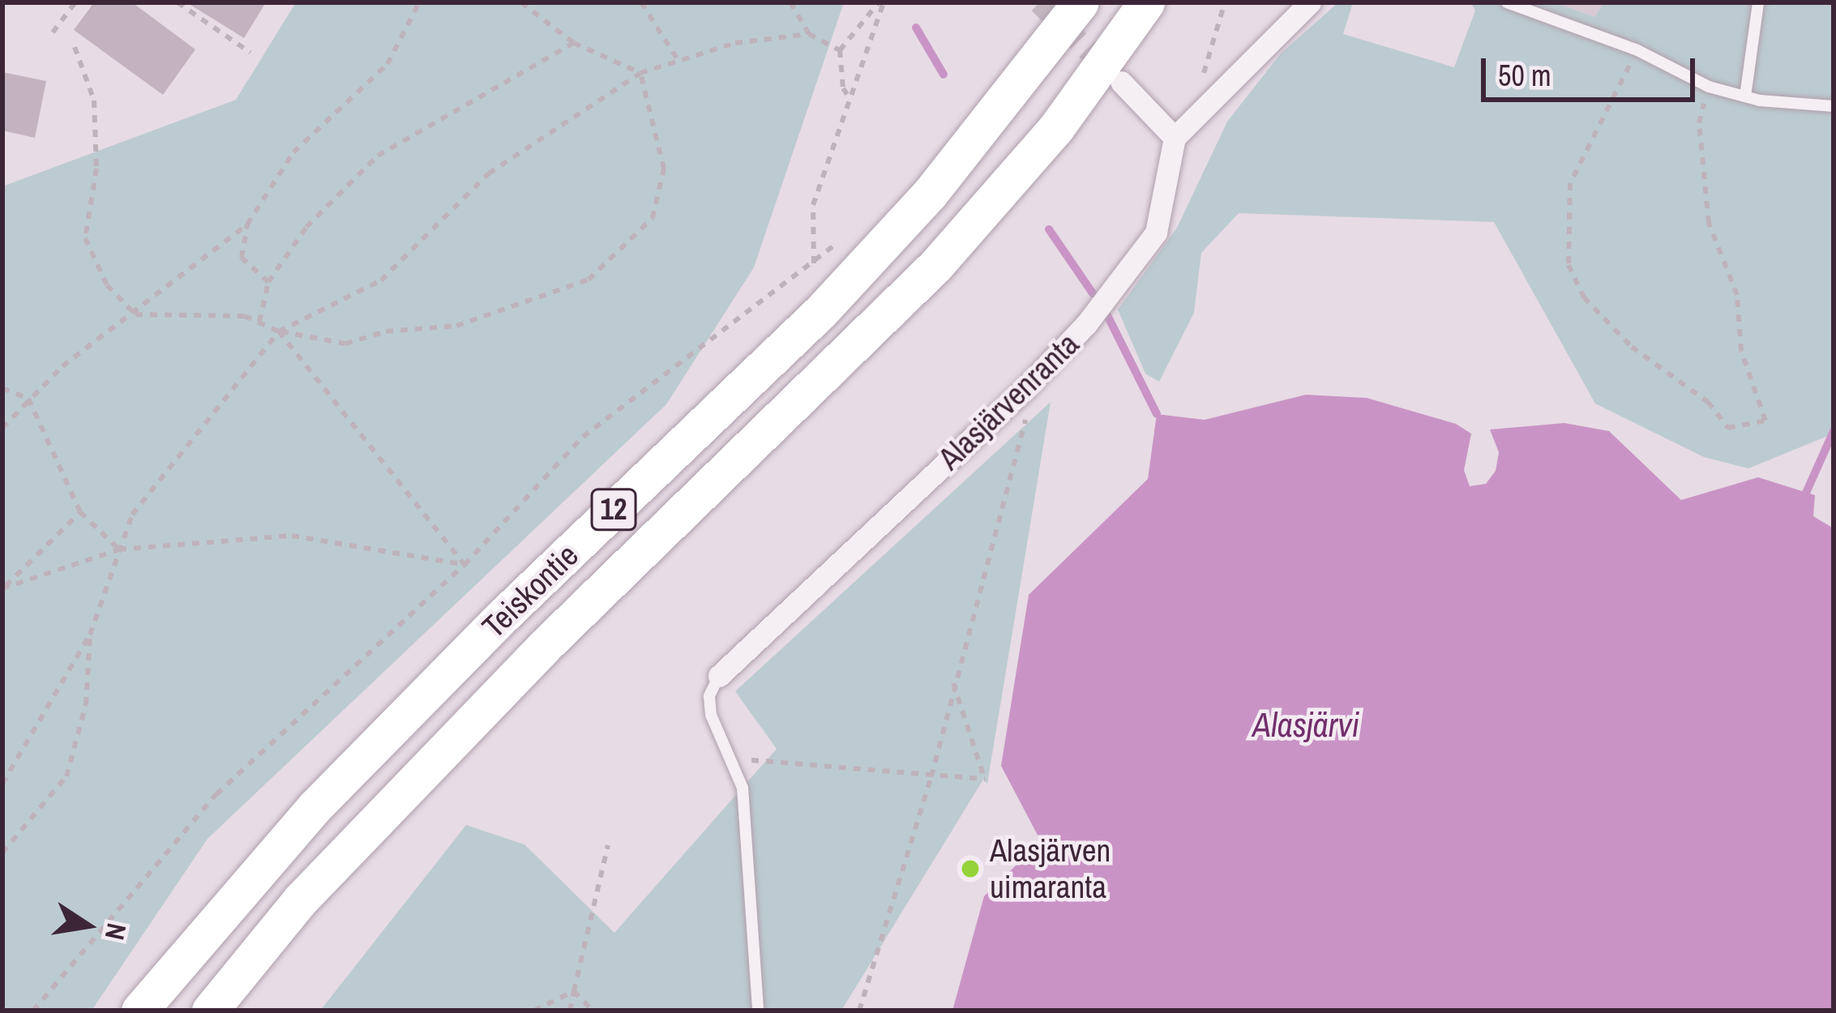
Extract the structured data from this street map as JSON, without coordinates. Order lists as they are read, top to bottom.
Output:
{
  "streets": {
    "highway": ["12", "Teiskontie"],
    "street": ["Alasjärvenranta"]
  },
  "water": ["Alasjärvi"],
  "places": ["Alasjärven uimaranta"],
  "scale_bar": "50 m",
  "north": "right"
}
